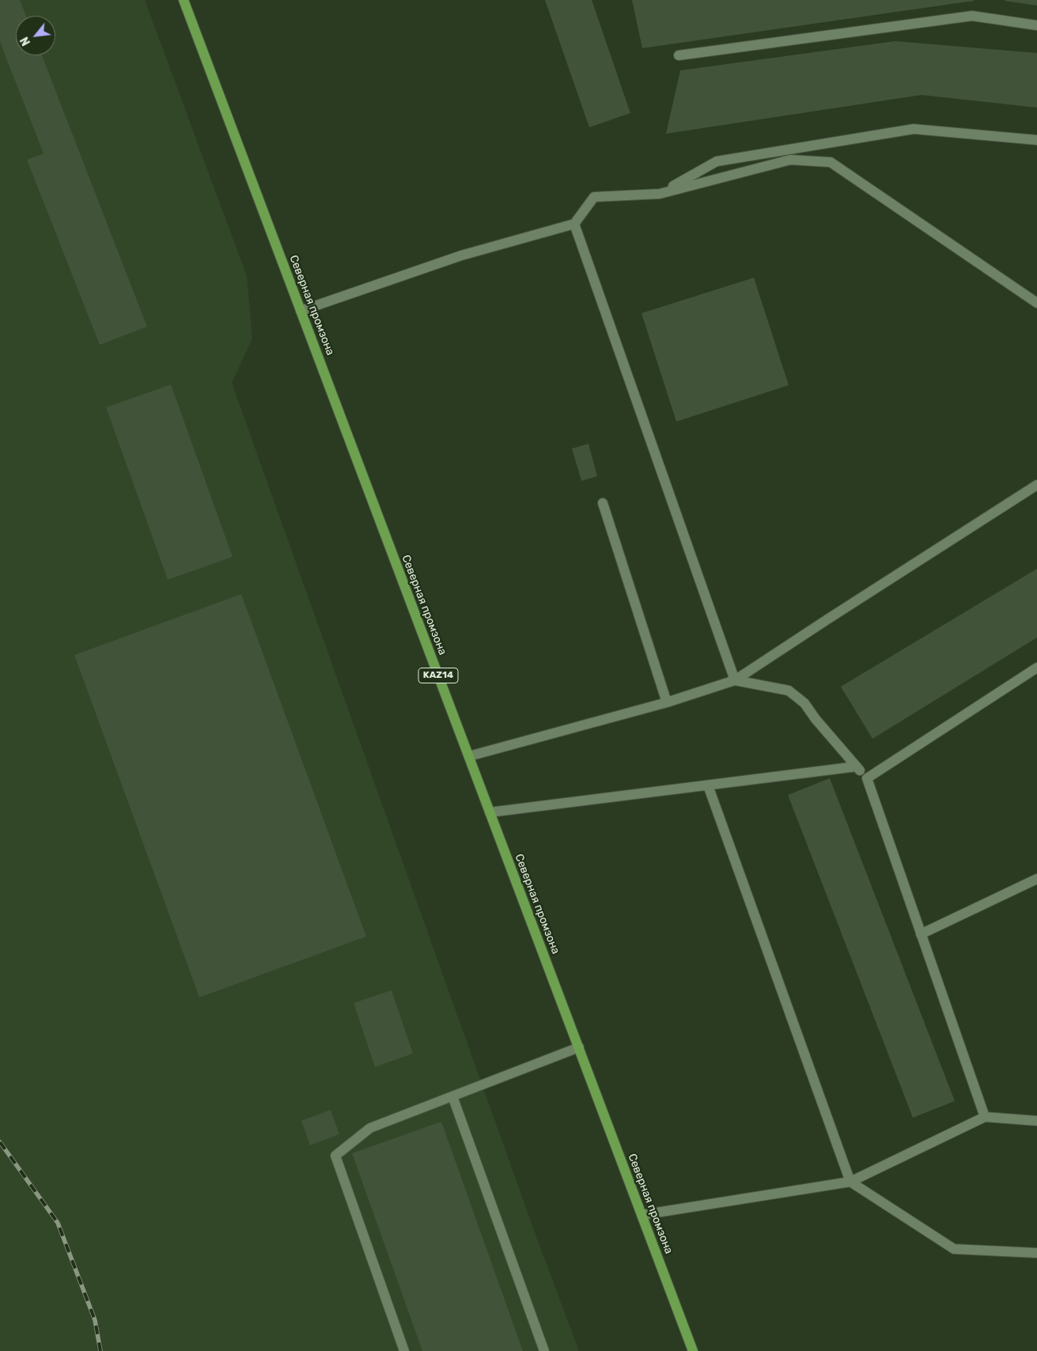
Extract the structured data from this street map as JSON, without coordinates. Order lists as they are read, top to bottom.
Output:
{
  "streets": {
    "main road": ["Северная промзона", "KAZ14"]
  },
  "north": "bottom left"
}
